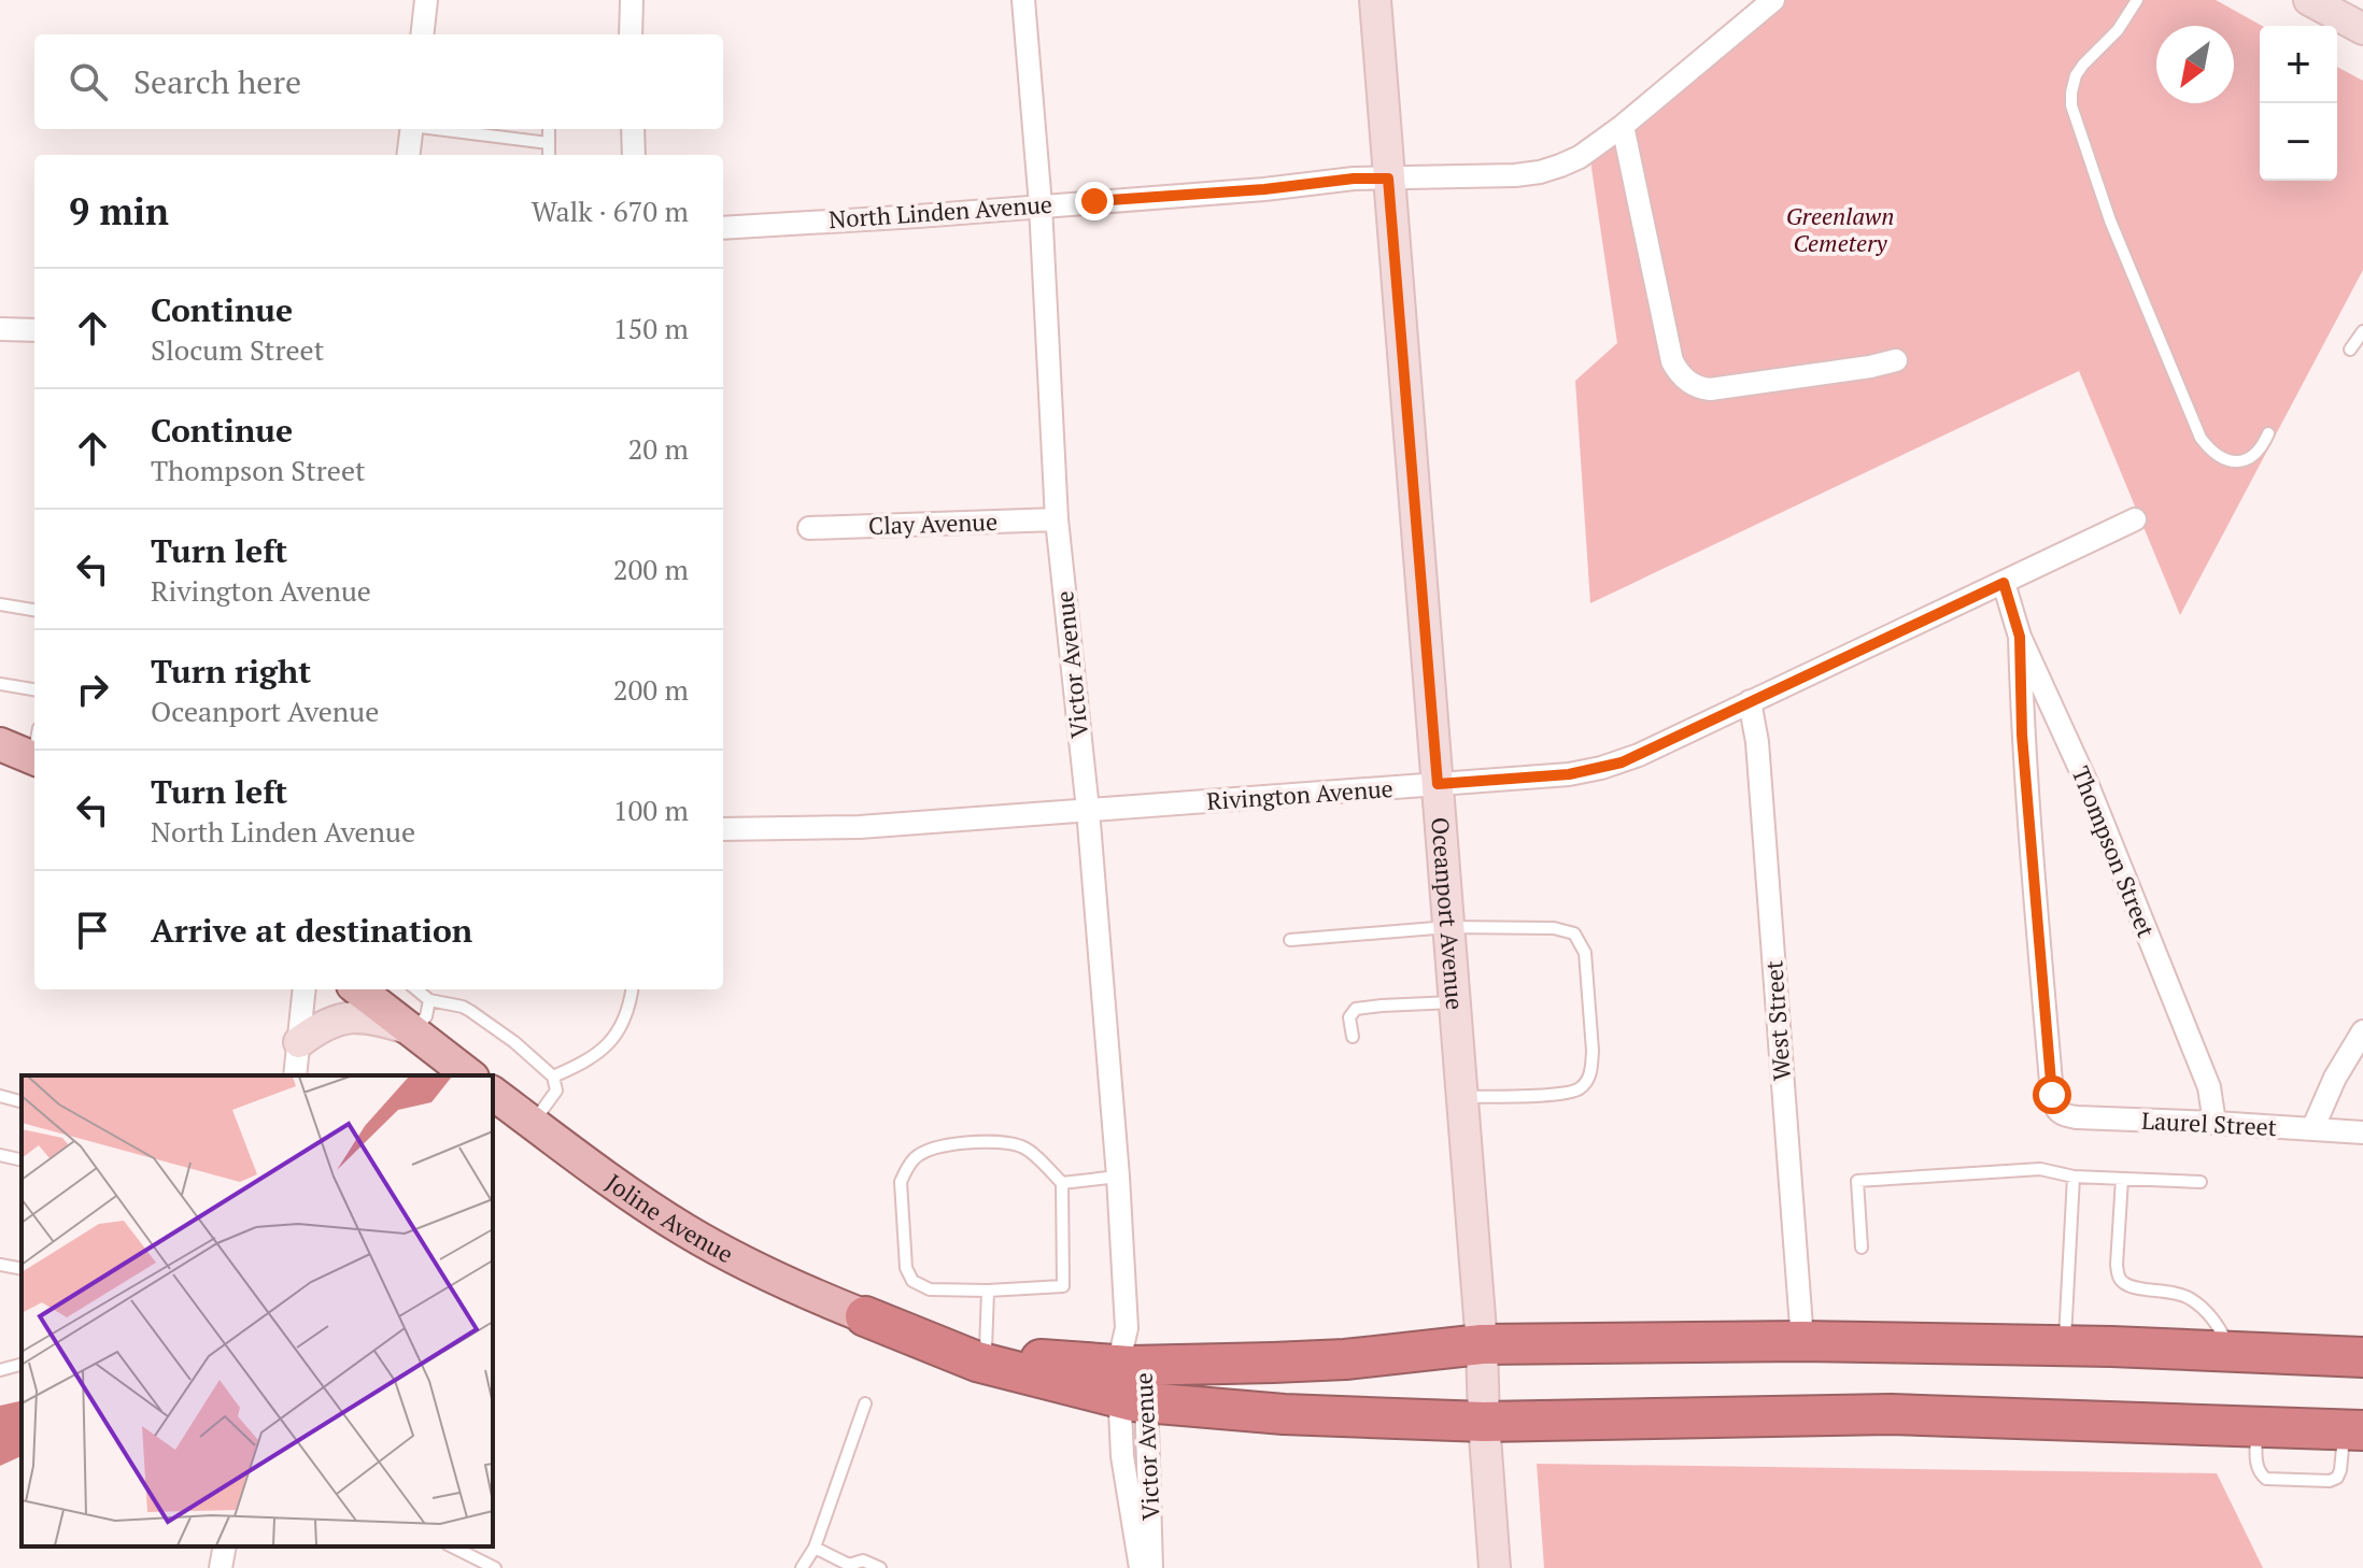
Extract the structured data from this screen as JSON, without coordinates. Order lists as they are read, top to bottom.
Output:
{
  "streets": {
    "main road": ["Joline Avenue"],
    "street": [
      "North Linden Avenue",
      "Clay Avenue",
      "Victor Avenue",
      "Rivington Avenue",
      "Thompson Street",
      "Oceanport Avenue",
      "West Street",
      "Laurel Street"
    ]
  },
  "crossings": [
    ["North Linden Avenue", "Victor Avenue"],
    ["North Linden Avenue", "Oceanport Avenue"],
    ["Clay Avenue", "Victor Avenue"],
    ["Victor Avenue", "Rivington Avenue"],
    ["Rivington Avenue", "Thompson Street"],
    ["Rivington Avenue", "Oceanport Avenue"],
    ["Rivington Avenue", "West Street"],
    ["Thompson Street", "Laurel Street"]
  ],
  "parks": ["Greenlawn Cemetery"],
  "north": "bottom left",
  "page": {
    "map_buttons": ["+", "−"],
    "search": "Search here",
    "heading": ["9 min", "Walk · 670 m"],
    "list": [
      ["Continue", "Slocum Street", "150 m"],
      ["Continue", "Thompson Street", "20 m"],
      ["Turn left", "Rivington Avenue", "200 m"],
      ["Turn right", "Oceanport Avenue", "200 m"],
      ["Turn left", "North Linden Avenue", "100 m"],
      "Arrive at destination"
    ]
  }
}
